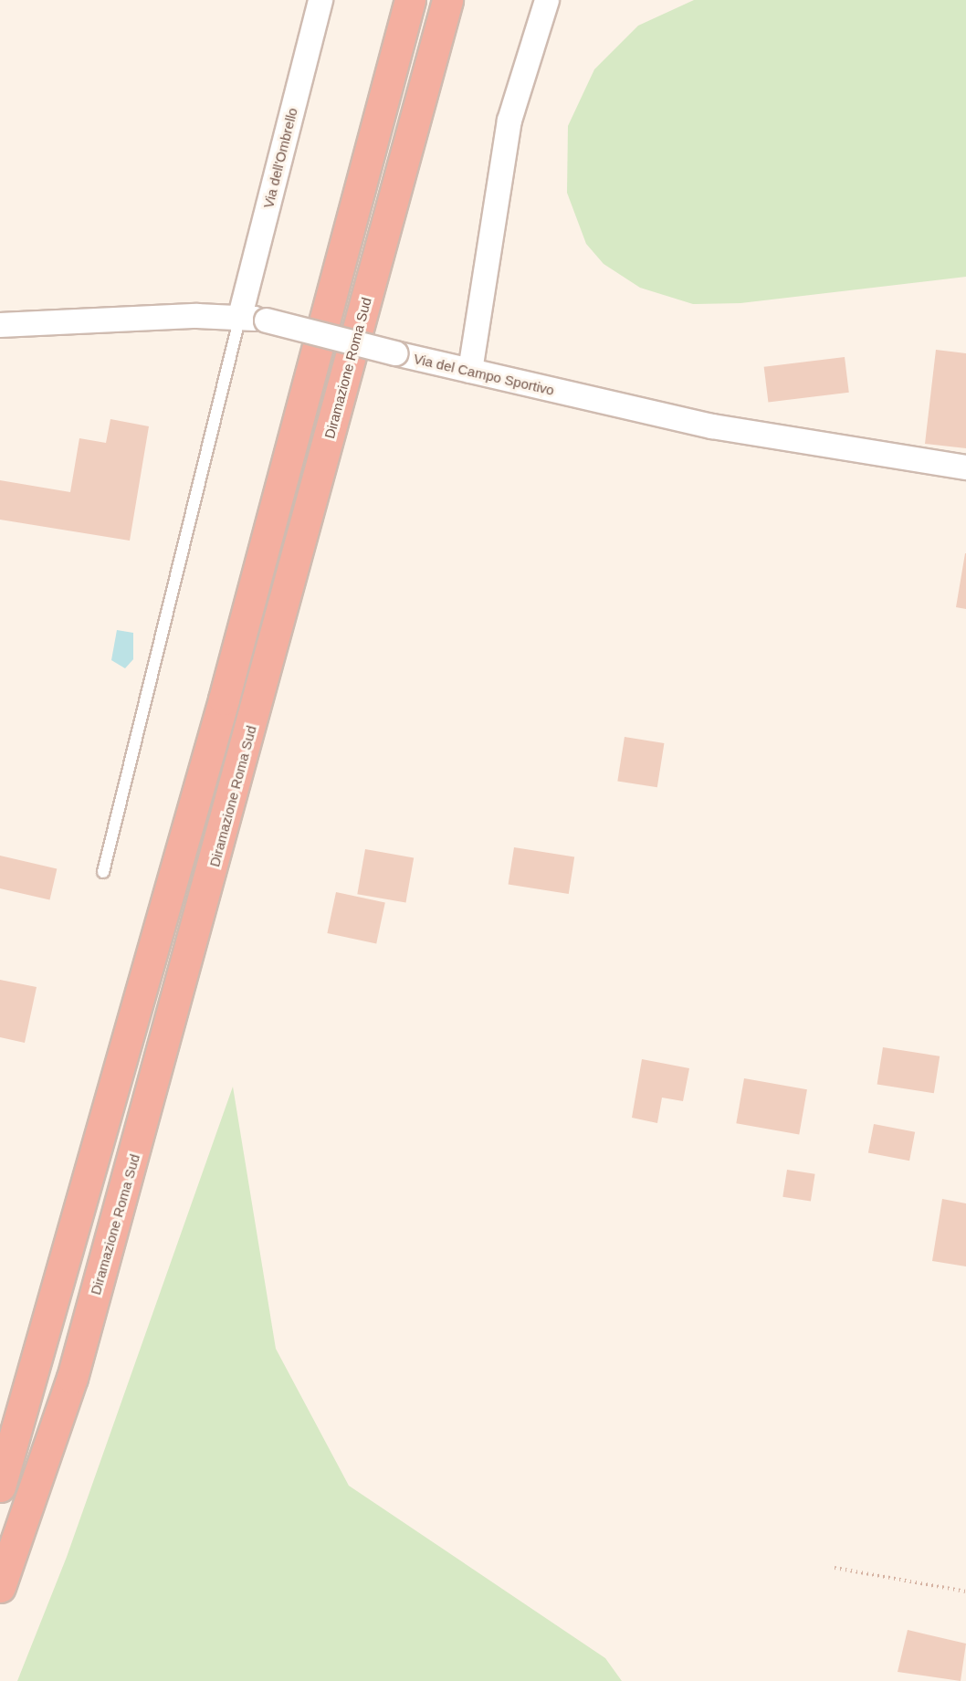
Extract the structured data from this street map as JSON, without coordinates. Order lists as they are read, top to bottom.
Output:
{
  "streets": {
    "highway": ["Diramazione Roma Sud"],
    "street": ["Via dell'Ombrello", "Via del Campo Sportivo"]
  },
  "crossings": [
    ["Via dell'Ombrello", "Via del Campo Sportivo"]
  ]
}
